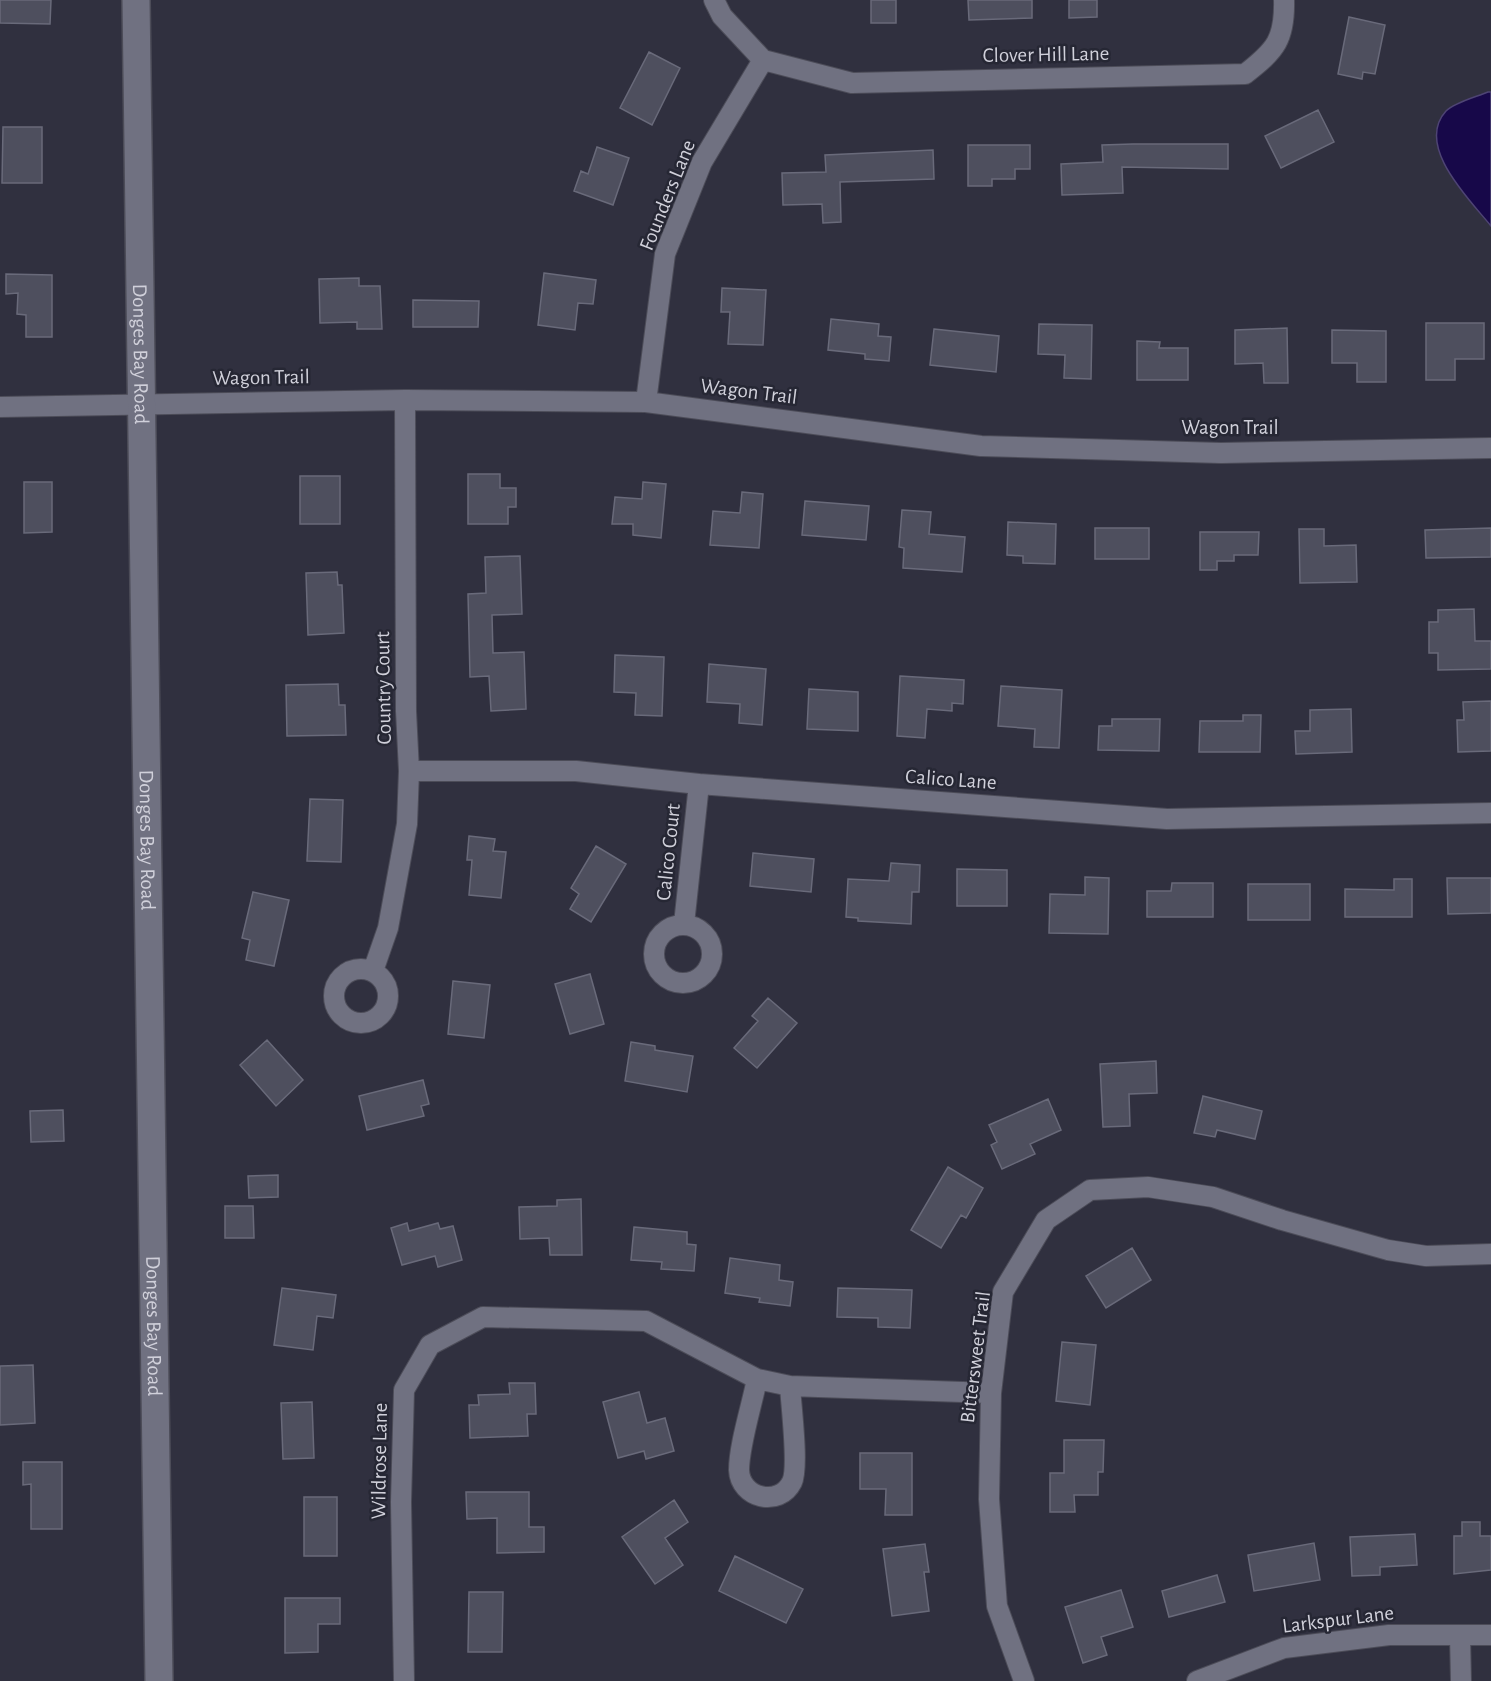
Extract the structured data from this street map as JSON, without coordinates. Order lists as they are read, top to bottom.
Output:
{
  "streets": {
    "street": [
      "Clover Hill Lane",
      "Founders Lane",
      "Donges Bay Road",
      "Wagon Trail",
      "Country Court",
      "Calico Lane",
      "Calico Court",
      "Bittersweet Trail",
      "Wildrose Lane",
      "Larkspur Lane"
    ]
  },
  "crossings": [
    ["Clover Hill Lane", "Founders Lane"],
    ["Founders Lane", "Wagon Trail"],
    ["Donges Bay Road", "Wagon Trail"],
    ["Wagon Trail", "Country Court"],
    ["Country Court", "Calico Lane"],
    ["Calico Lane", "Calico Court"],
    ["Bittersweet Trail", "Wildrose Lane"]
  ]
}
